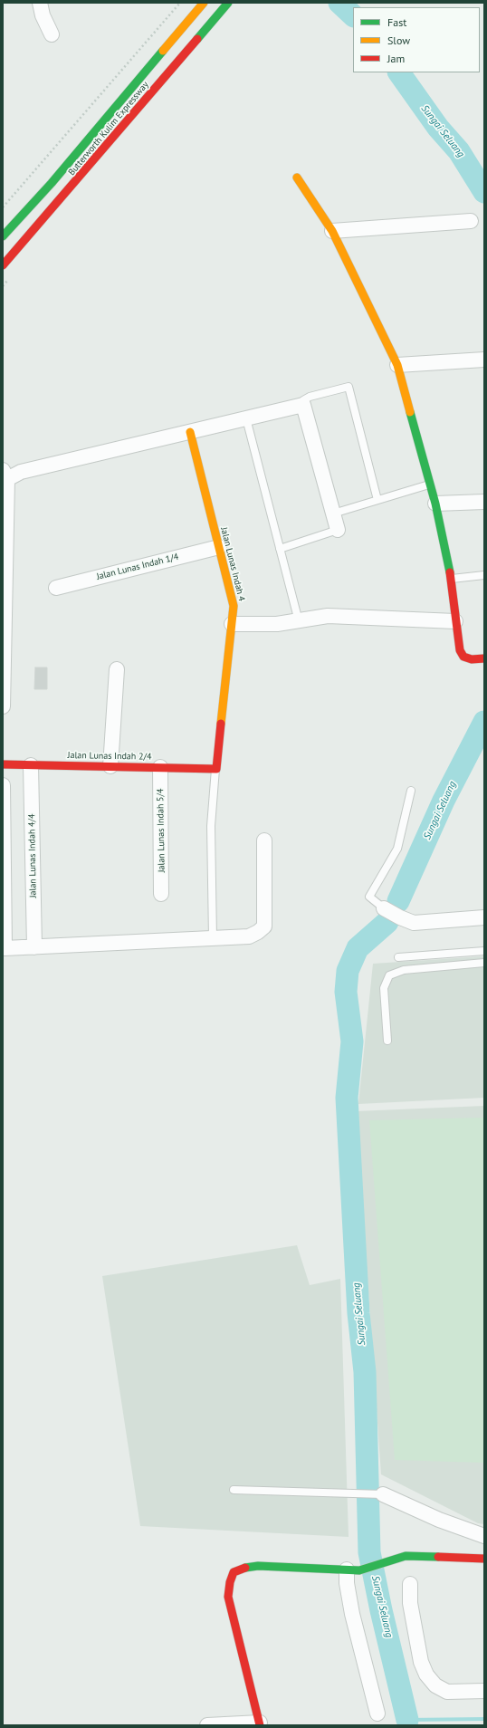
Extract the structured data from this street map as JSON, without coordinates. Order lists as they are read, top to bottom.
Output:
{
  "streets": {
    "main road": ["Butterworth Kulim Expressway", "Jalan Lunas Indah 4", "Jalan Lunas Indah 2/4"],
    "street": ["Jalan Lunas Indah 1/4", "Jalan Lunas Indah 5/4", "Jalan Lunas Indah 4/4"]
  },
  "crossings": [
    ["Jalan Lunas Indah 4", "Jalan Lunas Indah 1/4"],
    ["Jalan Lunas Indah 4", "Jalan Lunas Indah 2/4"],
    ["Jalan Lunas Indah 2/4", "Jalan Lunas Indah 5/4"],
    ["Jalan Lunas Indah 2/4", "Jalan Lunas Indah 4/4"]
  ],
  "water": ["Sungai Seluang"],
  "legend": ["Fast", "Slow", "Jam"]
}
